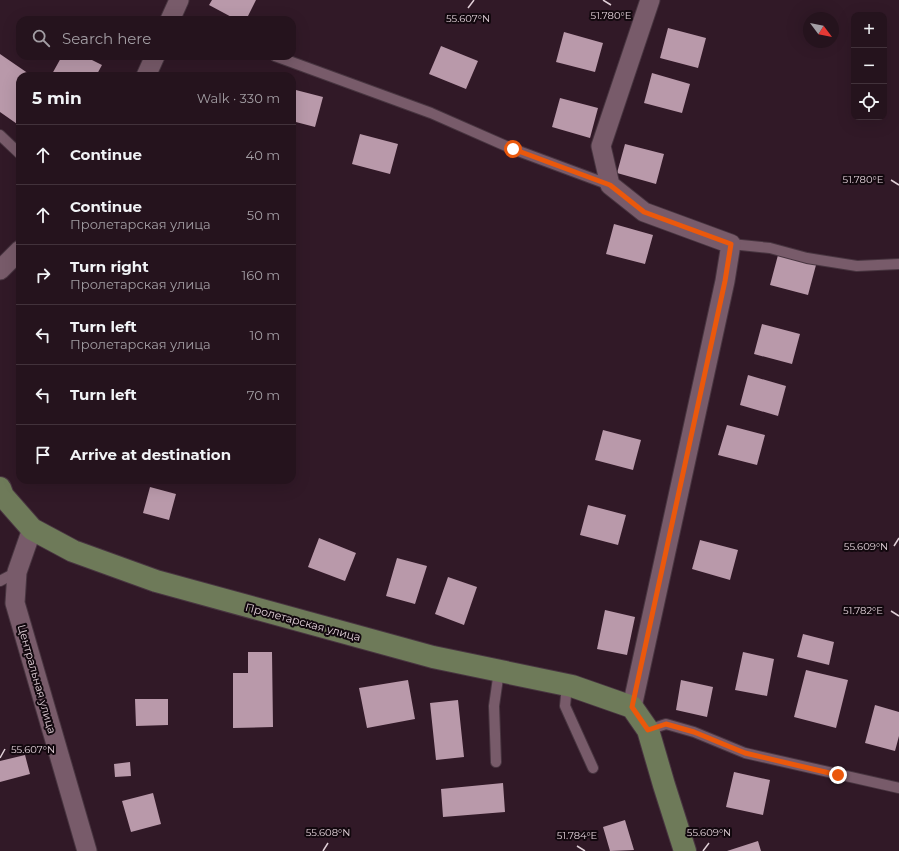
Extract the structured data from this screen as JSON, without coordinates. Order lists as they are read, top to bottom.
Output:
{
  "streets": {
    "main road": ["Пролетарская улица"],
    "street": ["Центральная улица"]
  },
  "crossings": [
    ["Пролетарская улица", "Центральная улица"]
  ],
  "north": "bottom right",
  "page": {
    "map_buttons": ["+", "−"],
    "search": "Search here",
    "heading": ["5 min", "Walk · 330 m"],
    "list": [
      ["Continue", "40 m"],
      ["Continue", "Пролетарская улица", "50 m"],
      ["Turn right", "Пролетарская улица", "160 m"],
      ["Turn left", "Пролетарская улица", "10 m"],
      ["Turn left", "70 m"],
      "Arrive at destination"
    ]
  },
  "coordinates": [
    "51.780°E",
    "55.607°N",
    "55.609°N",
    "51.782°E",
    "55.608°N",
    "51.784°E"
  ]
}
